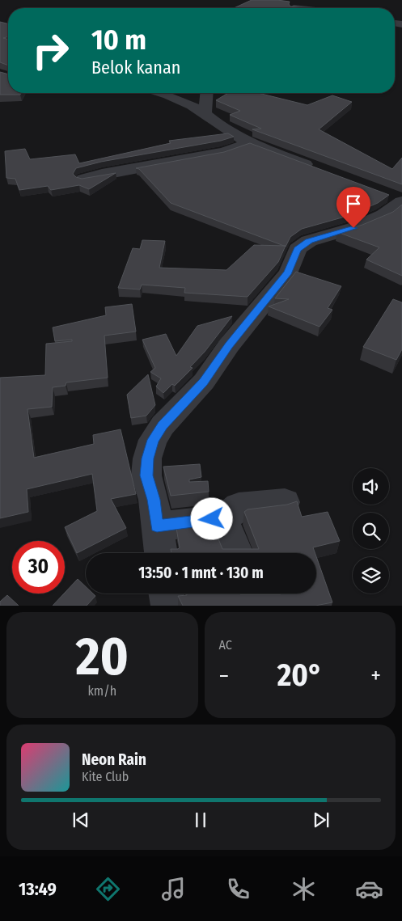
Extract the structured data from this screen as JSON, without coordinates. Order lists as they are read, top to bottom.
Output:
{
  "page": {
    "turn": ["10 m", "Belok kanan"],
    "limit": "30",
    "trip": "13:50 · 1 mnt · 130 m",
    "tile": [
      ["20", "km/h"],
      "AC"
    ],
    "heat": ["−", "20°", "+"],
    "song": ["Neon Rain", "Kite Club"],
    "tabs": "13:49"
  }
}
